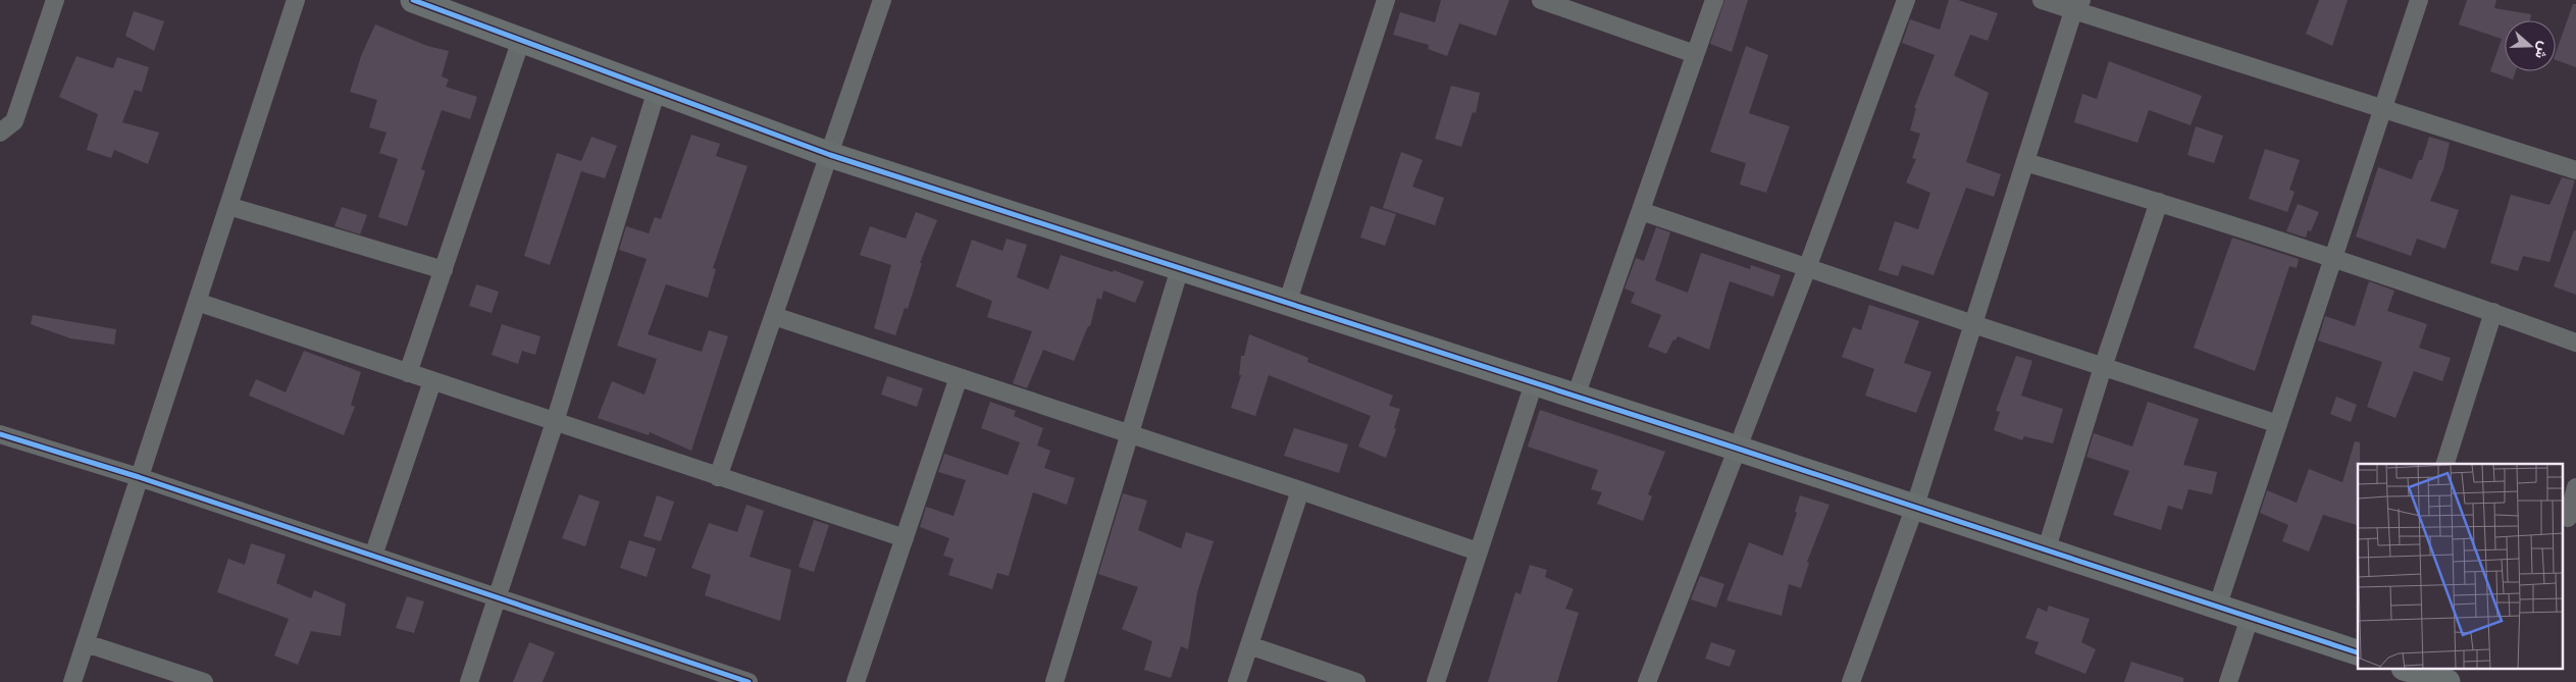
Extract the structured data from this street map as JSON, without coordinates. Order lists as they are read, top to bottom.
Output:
{
  "north": "right"
}
